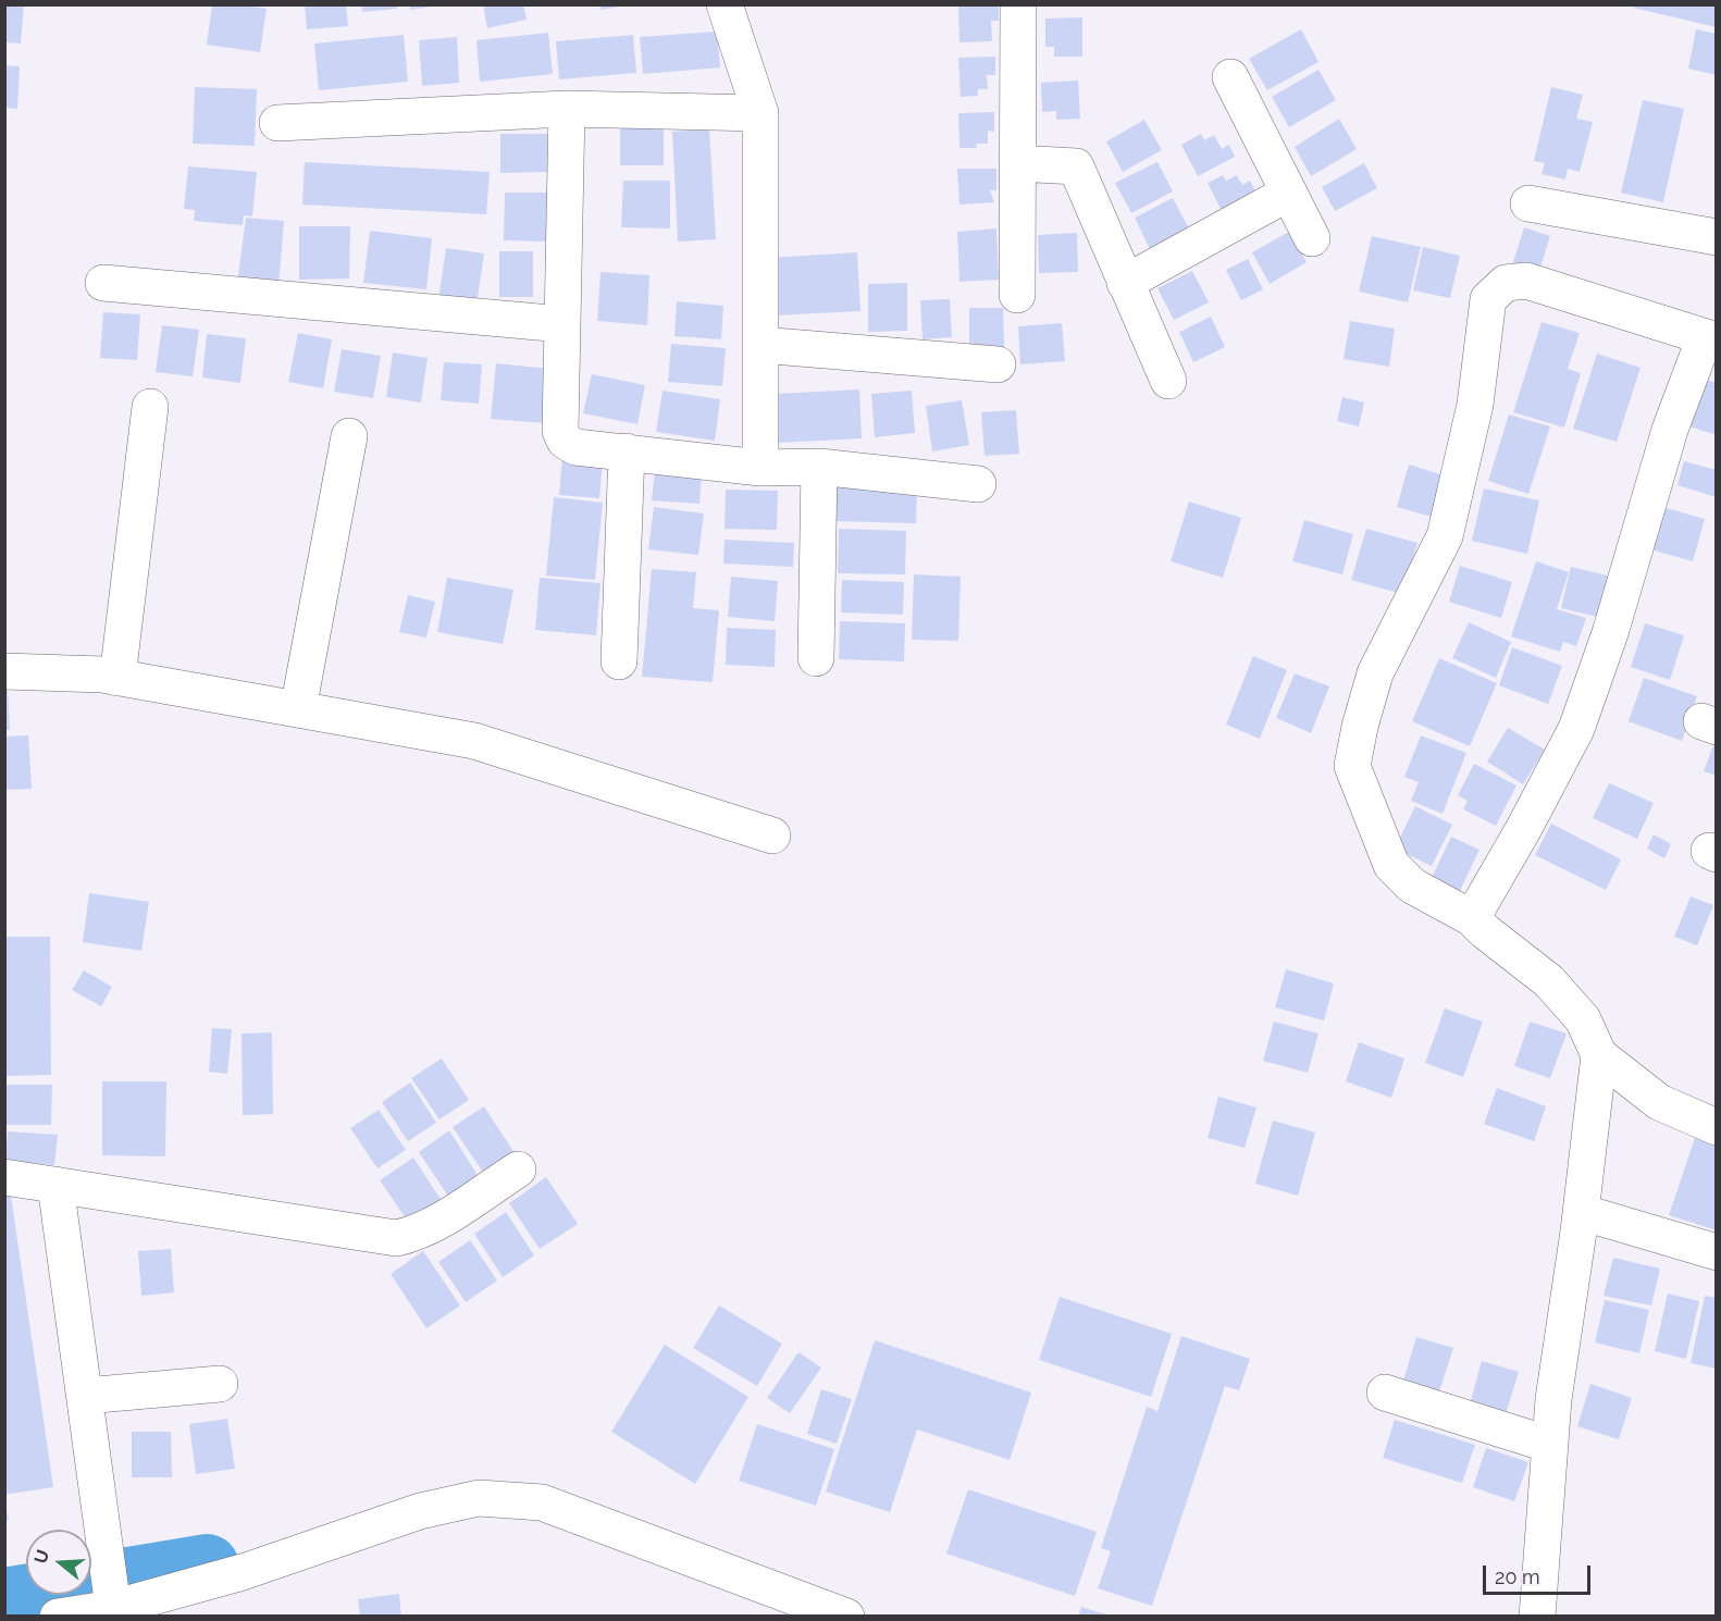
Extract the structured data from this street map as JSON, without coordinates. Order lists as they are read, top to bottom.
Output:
{
  "scale_bar": "20 m",
  "north": "left"
}
